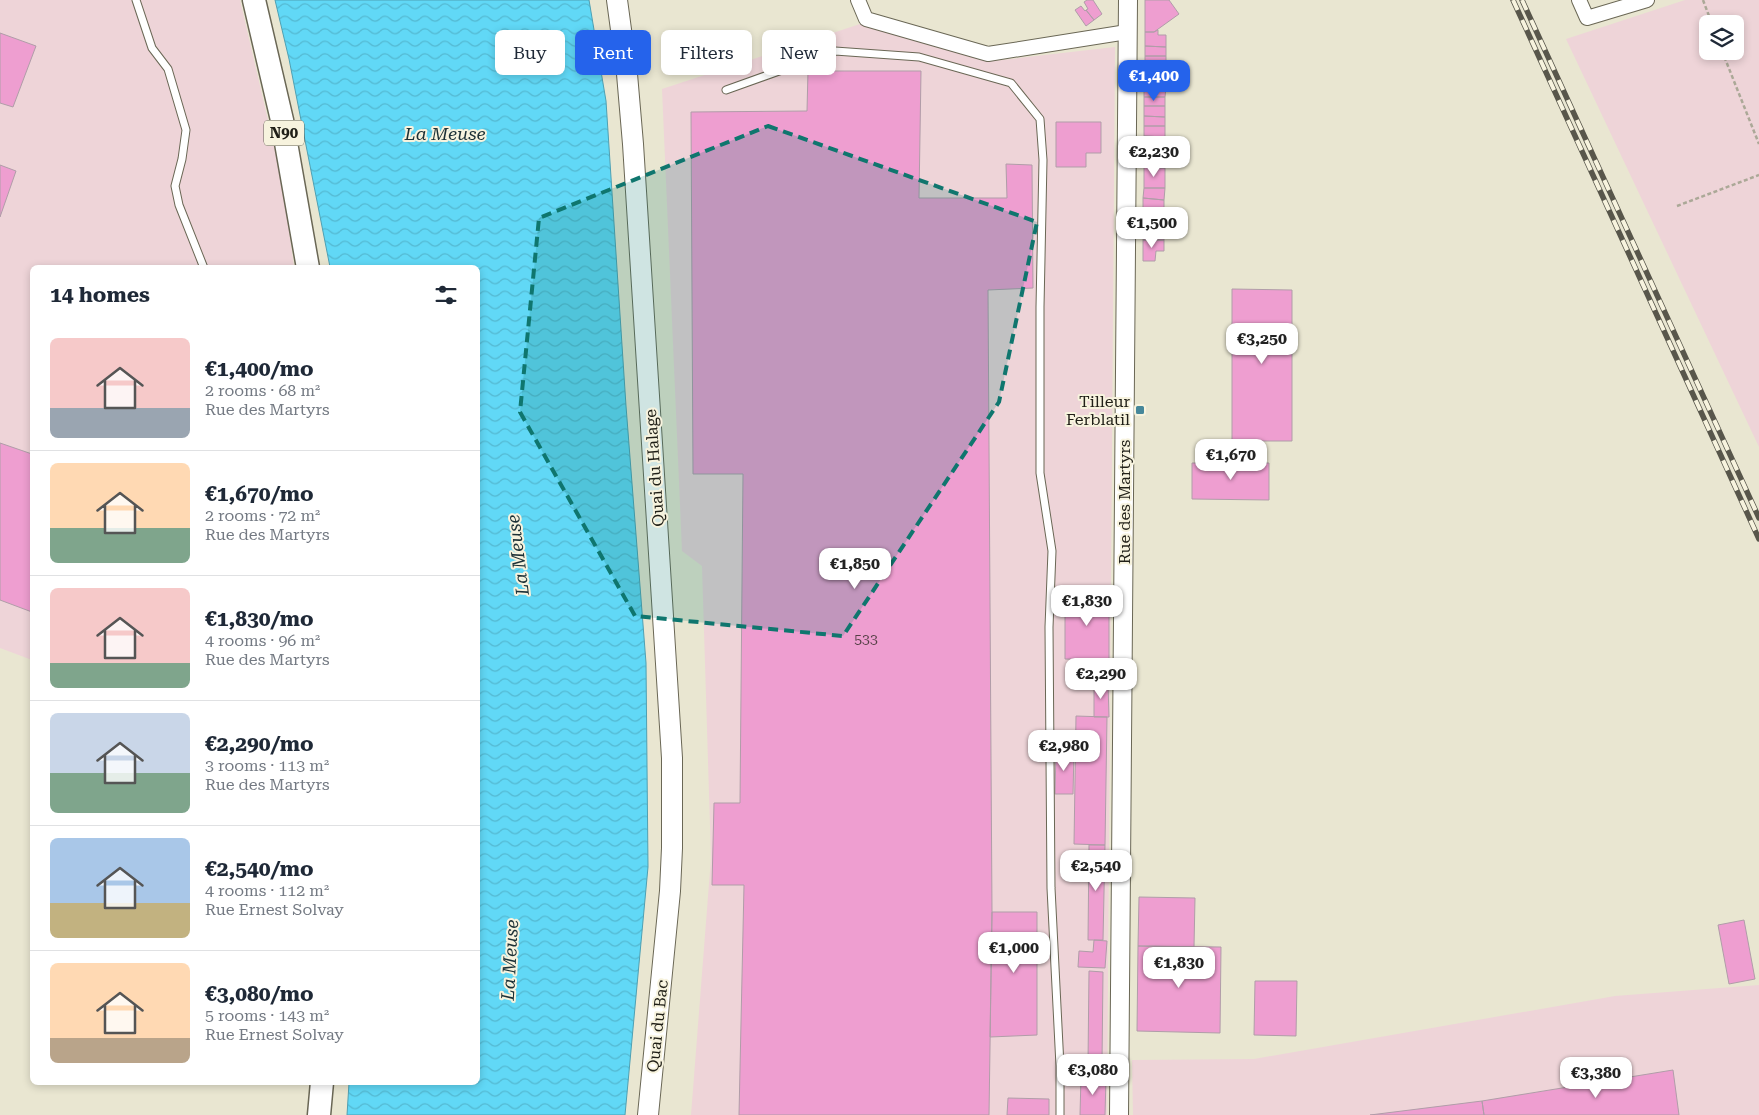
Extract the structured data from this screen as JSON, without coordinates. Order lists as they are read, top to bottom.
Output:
{
  "streets": {
    "main road": ["N90", "Quai du Halage", "Quai du Bac"],
    "street": ["Rue des Martyrs"]
  },
  "crossings": [
    ["Quai du Halage", "Quai du Bac"]
  ],
  "water": ["La Meuse"],
  "places": {
    "transit": ["Tilleur Ferblatil"]
  },
  "house_numbers": ["533"],
  "page": {
    "chip": [
      "Buy",
      "Rent",
      "Filters",
      "New"
    ],
    "price": [
      "€1,400",
      "€2,230",
      "€1,500",
      "€3,250",
      "€1,670",
      "€1,850",
      "€1,830",
      "€2,290",
      "€2,980",
      "€2,540",
      "€1,000",
      "€1,830",
      "€3,080",
      "€3,380"
    ],
    "heading": "14 homes",
    "list": [
      {
        "name": "€1,400/mo",
        "note": "2 rooms · 68 m² · Rue des Martyrs"
      },
      {
        "name": "€1,670/mo",
        "note": "2 rooms · 72 m² · Rue des Martyrs"
      },
      {
        "name": "€1,830/mo",
        "note": "4 rooms · 96 m² · Rue des Martyrs"
      },
      {
        "name": "€2,290/mo",
        "note": "3 rooms · 113 m² · Rue des Martyrs"
      },
      {
        "name": "€2,540/mo",
        "note": "4 rooms · 112 m² · Rue Ernest Solvay"
      },
      {
        "name": "€3,080/mo",
        "note": "5 rooms · 143 m² · Rue Ernest Solvay"
      }
    ]
  }
}
